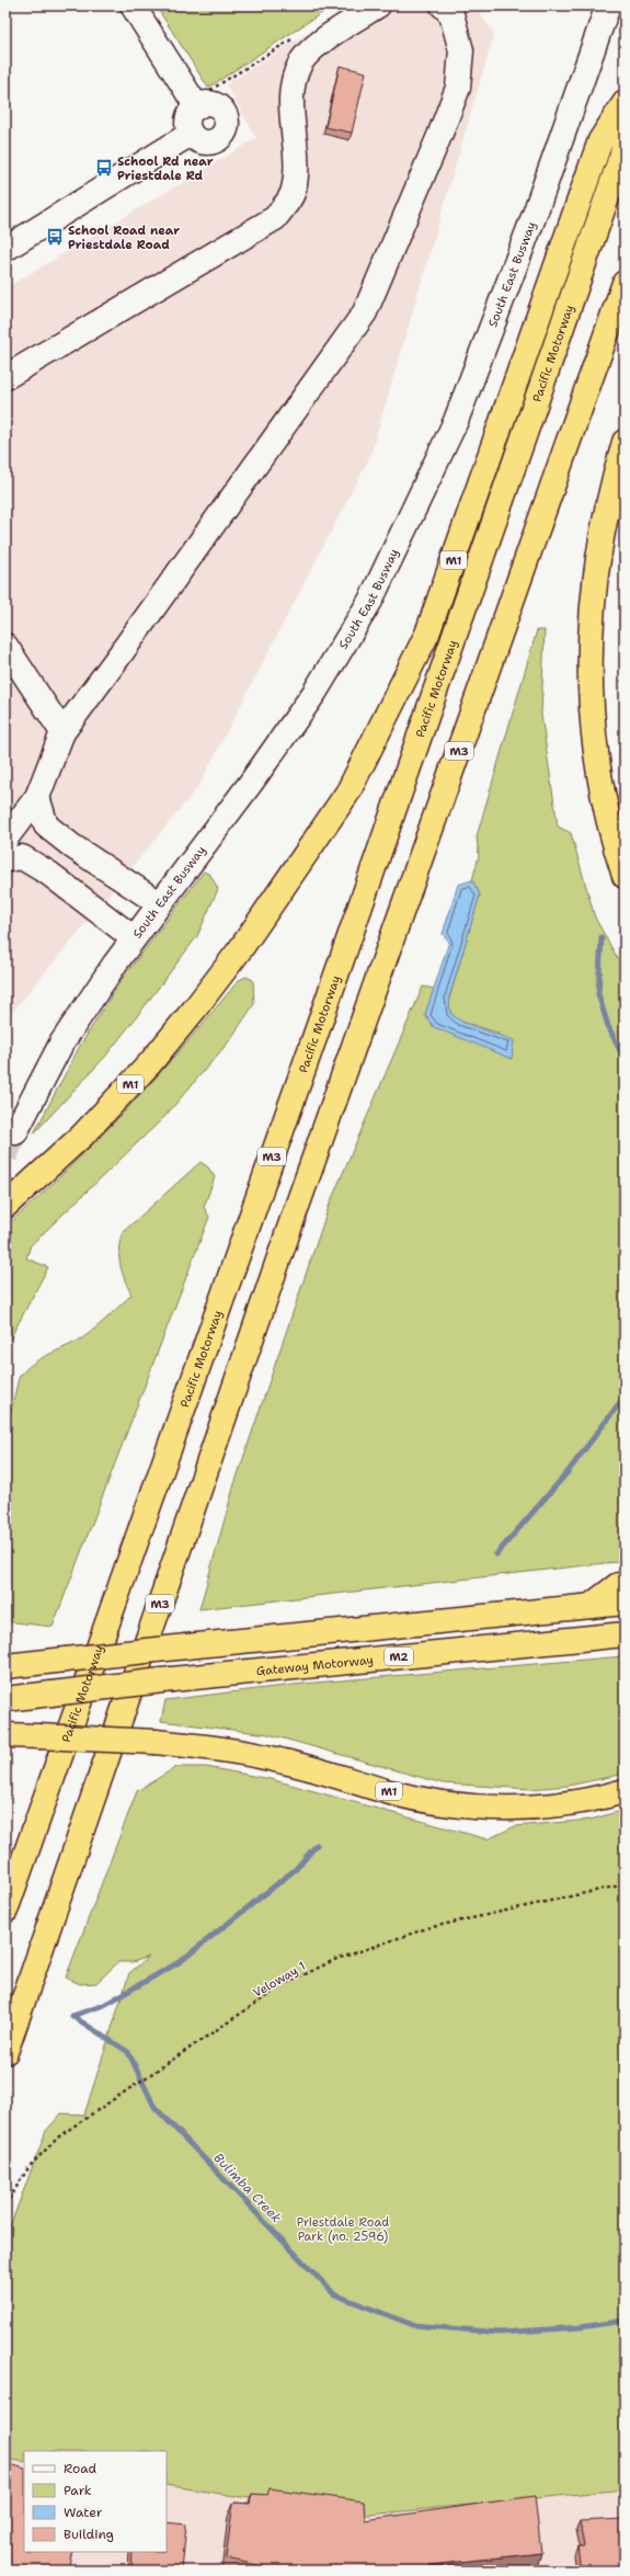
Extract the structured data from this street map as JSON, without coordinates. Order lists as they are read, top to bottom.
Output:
{
  "streets": {
    "highway": [
      "Pacific Motorway",
      "M1",
      "M3",
      "M2",
      "Gateway Motorway"
    ],
    "street": ["South East Busway"],
    "path": ["Veloway 1"]
  },
  "water": ["Bulimba Creek"],
  "parks": ["Priestdale Road Park (no. 2596)"],
  "places": {
    "bus stop": ["School Rd near Priestdale Rd", "School Road near Priestdale Road"]
  },
  "legend": [
    "Road",
    "Park",
    "Water",
    "Building"
  ]
}
